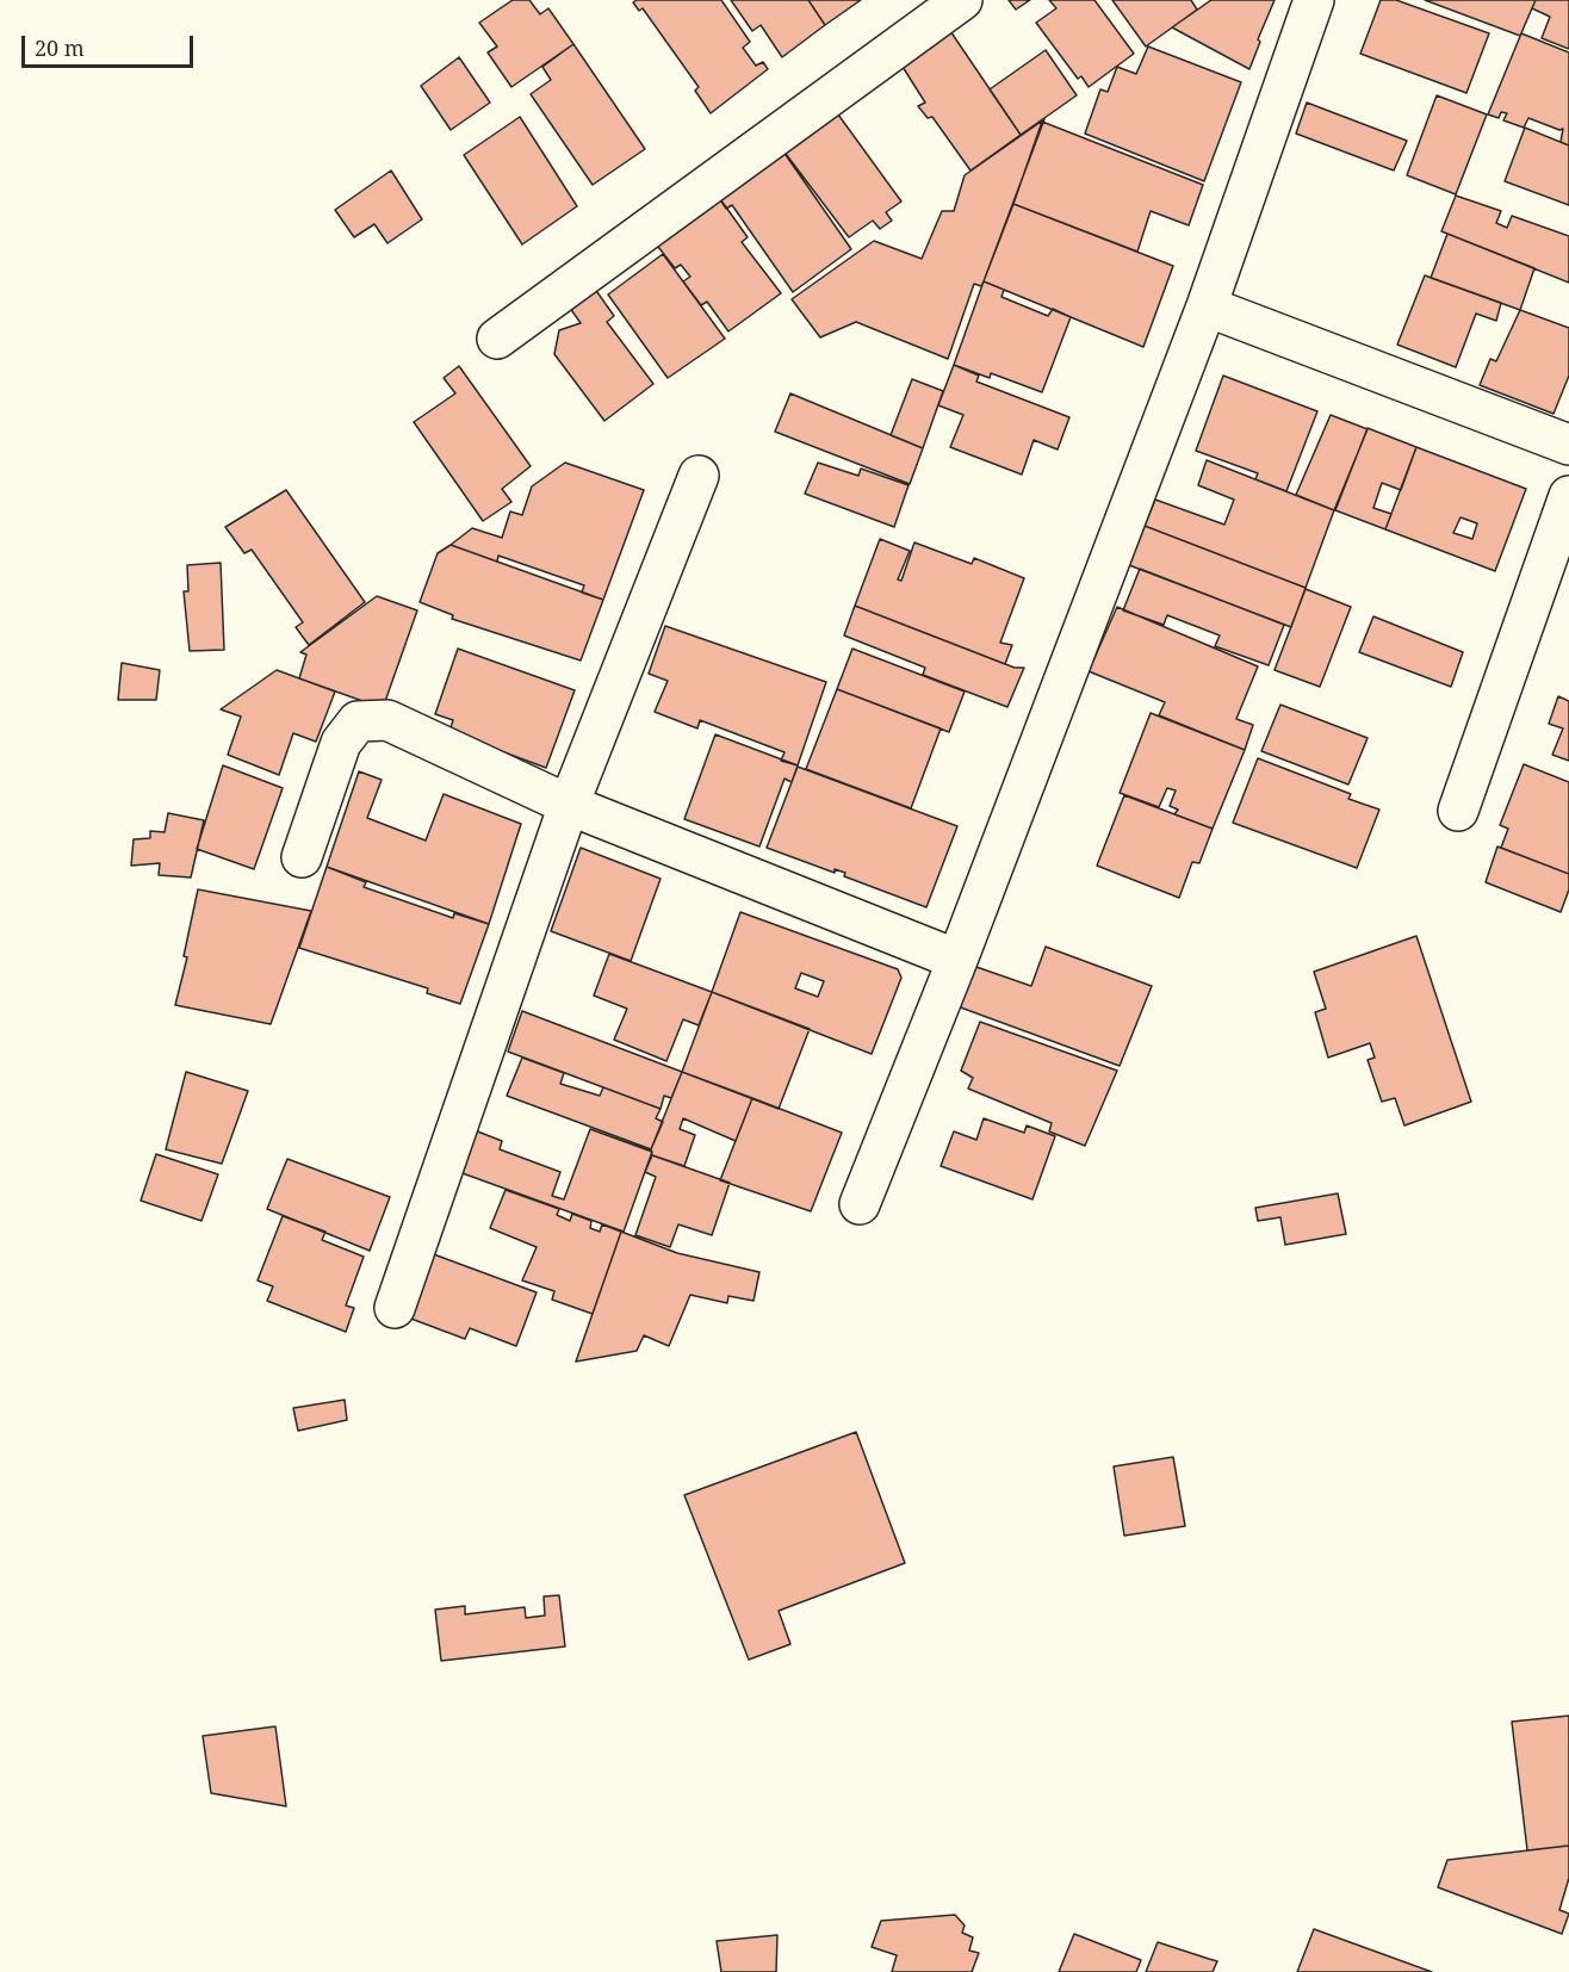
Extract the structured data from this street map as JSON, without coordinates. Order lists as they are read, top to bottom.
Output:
{
  "scale_bar": "20 m"
}
